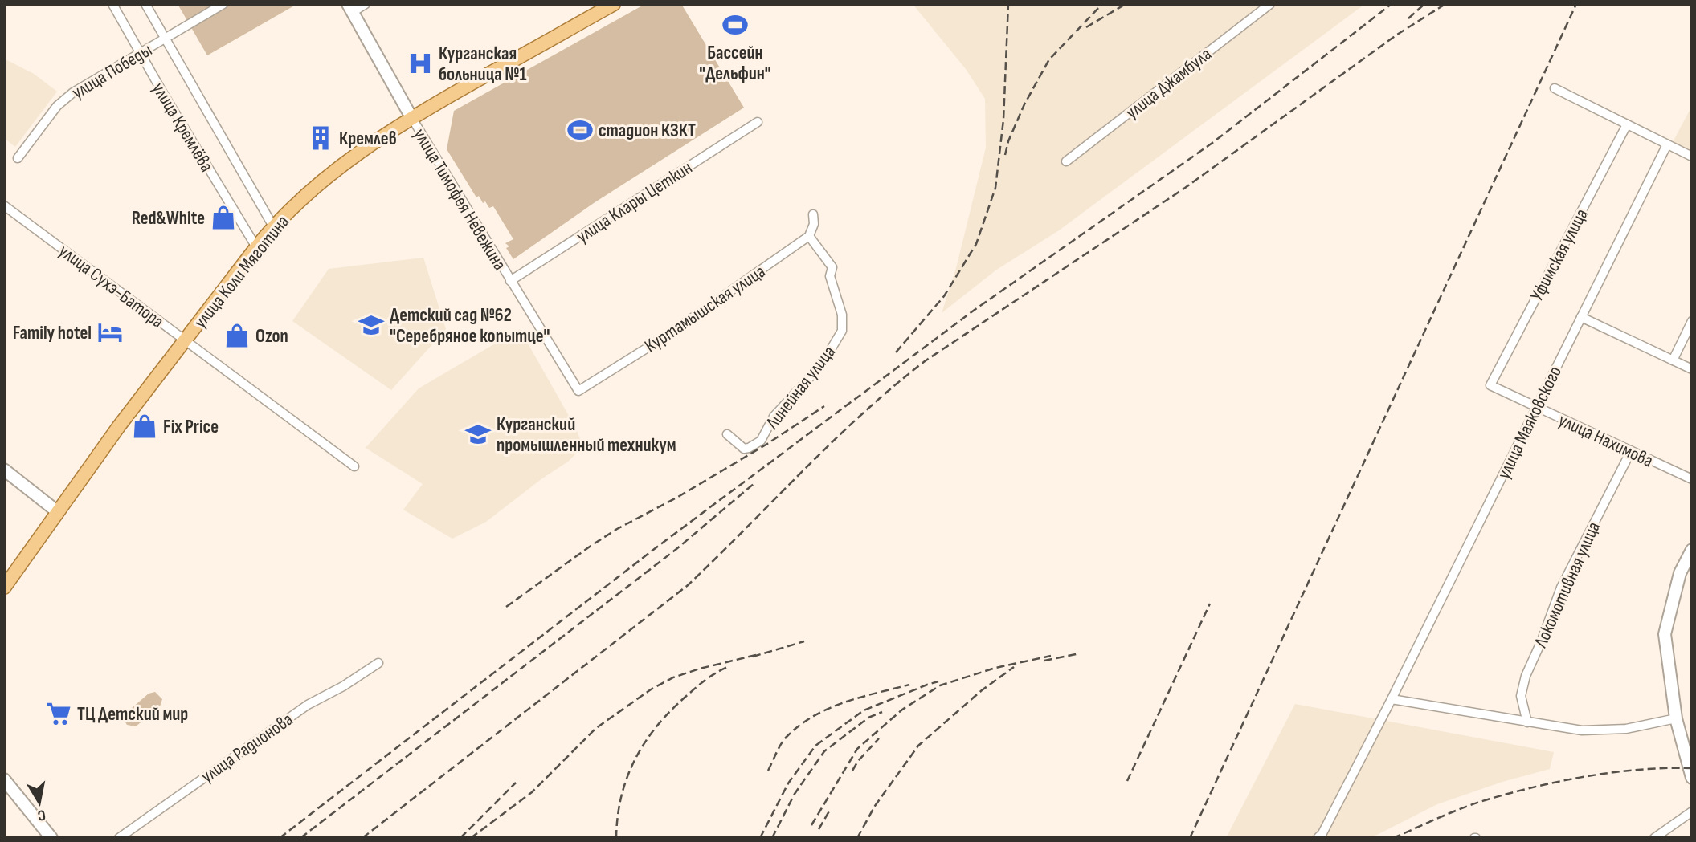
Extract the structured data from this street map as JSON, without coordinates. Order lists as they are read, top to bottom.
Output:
{
  "streets": {
    "main road": ["улица Коли Мяготина"],
    "street": [
      "улица Победы",
      "улица Джамбула",
      "улица Кремлёва",
      "улица Тимофея Невежина",
      "улица Клары Цеткин",
      "Уфимская улица",
      "улица Сухэ-Батора",
      "Куртамышская улица",
      "Линейная улица",
      "улица Маяковского",
      "улица Нахимова",
      "Локомотивная улица",
      "улица Радионова"
    ]
  },
  "crossings": [
    ["улица Победы", "улица Кремлёва"],
    ["улица Кремлёва", "улица Коли Мяготина"],
    ["улица Тимофея Невежина", "улица Клары Цеткин"],
    ["улица Тимофея Невежина", "улица Коли Мяготина"],
    ["улица Тимофея Невежина", "Куртамышская улица"],
    ["Уфимская улица", "улица Нахимова"],
    ["улица Коли Мяготина", "улица Сухэ-Батора"],
    ["Куртамышская улица", "Линейная улица"],
    ["улица Маяковского", "улица Нахимова"],
    ["улица Нахимова", "Локомотивная улица"]
  ],
  "places": {
    "sports": ["Бассейн \"Дельфин\"", "стадион КЗКТ"],
    "hospital": ["Курганская больница №1"],
    "building": ["Кремлев"],
    "shop": ["Red&White", "Ozon", "Fix Price"],
    "school or university": ["Детский сад №62 \"Серебряное копытце\"", "Курганский промышленный техникум"],
    "hotel": ["Family hotel"],
    "supermarket": ["ТЦ Детский мир"]
  },
  "north": "bottom"
}
